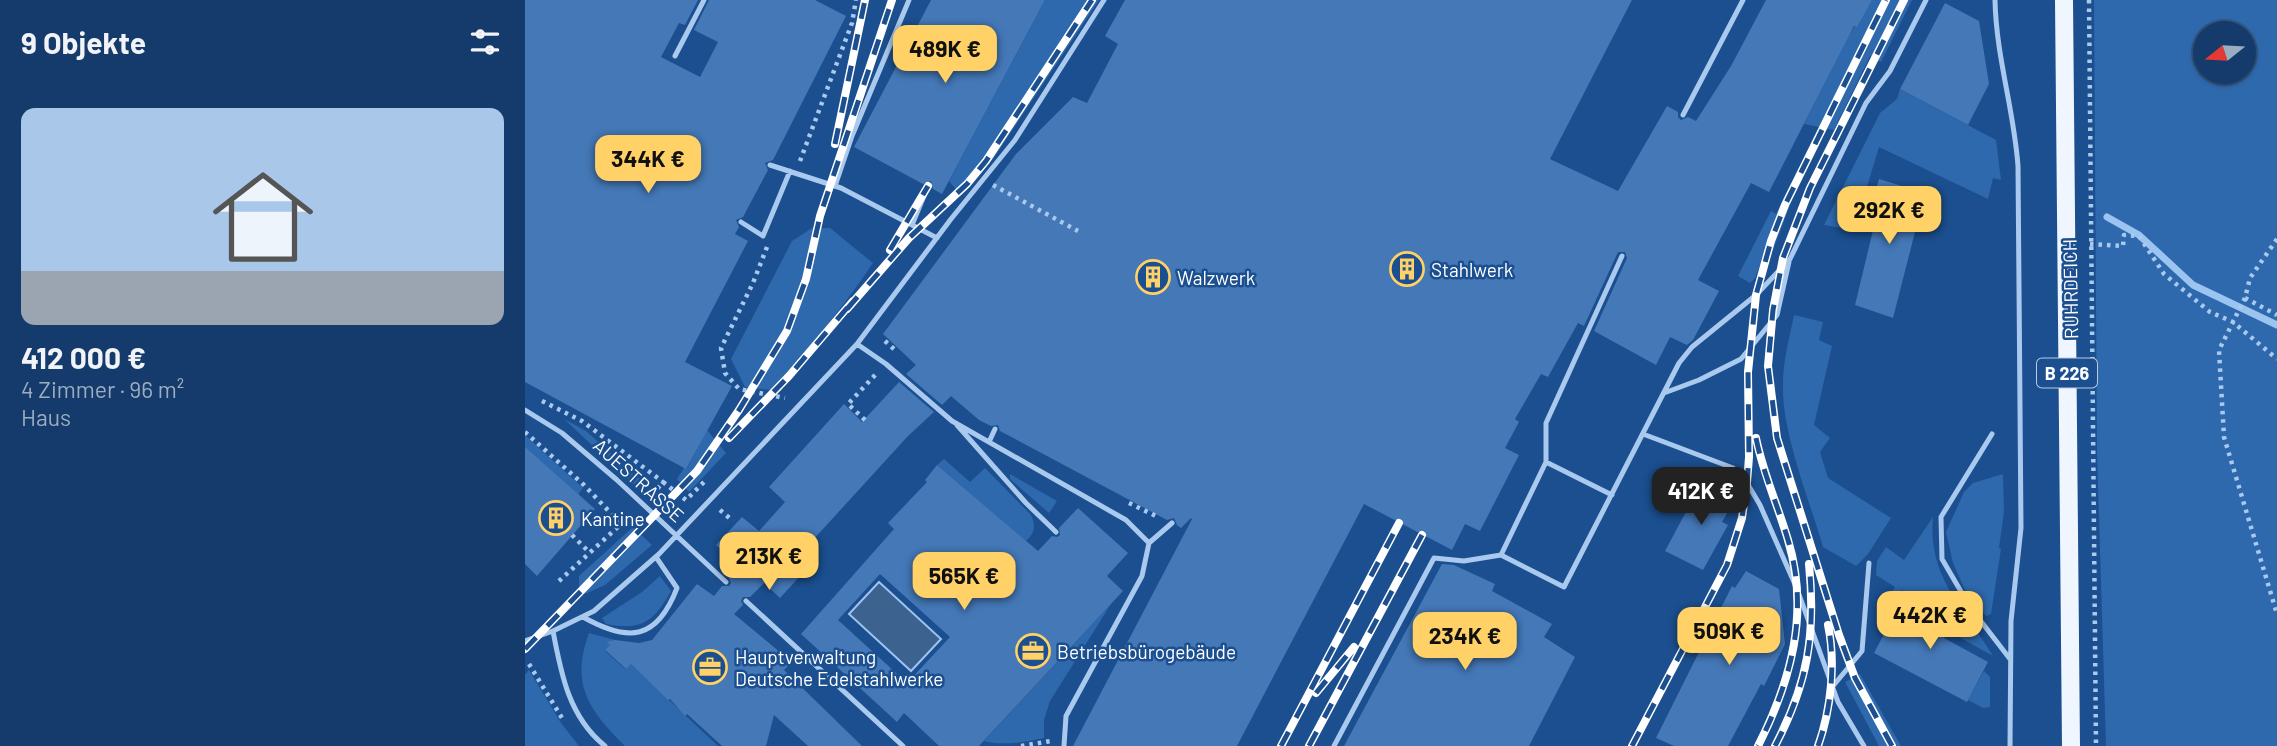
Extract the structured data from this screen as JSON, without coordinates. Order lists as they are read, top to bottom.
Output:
{
  "streets": {
    "main road": ["RUHRDEICH", "B 226"],
    "lane": ["AUESTRASSE"]
  },
  "places": {
    "building": ["Stahlwerk", "Walzwerk", "Kantine"],
    "office": ["Betriebsbürogebäude", "Hauptverwaltung Deutsche Edelstahlwerke"]
  },
  "north": "left",
  "page": {
    "heading": "9 Objekte",
    "price": [
      "489K €",
      "344K €",
      "292K €",
      "412K €",
      "213K €",
      "565K €",
      "442K €",
      "509K €",
      "234K €"
    ],
    "list": [
      {
        "name": "412 000 €",
        "note": "4 Zimmer · 96 m² · Haus"
      }
    ]
  }
}
